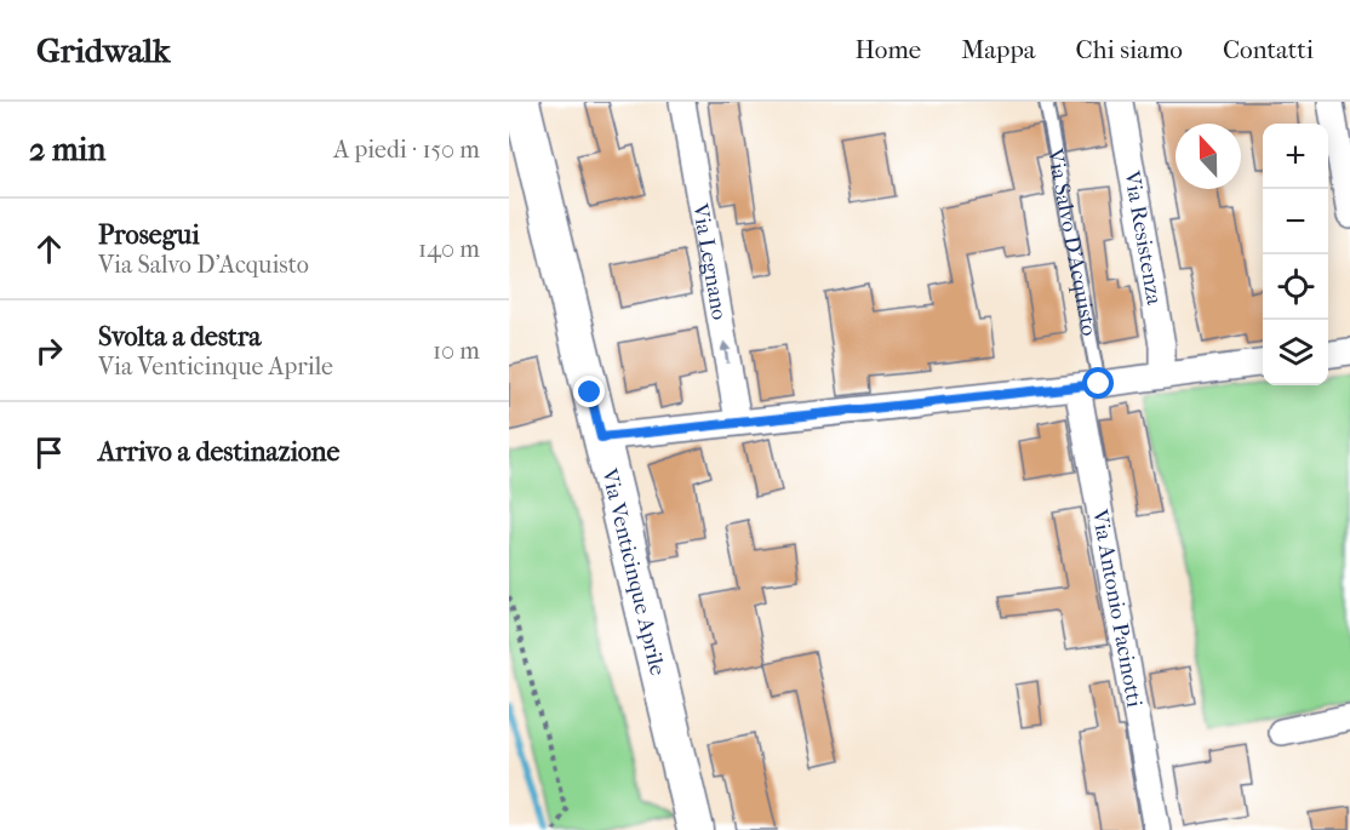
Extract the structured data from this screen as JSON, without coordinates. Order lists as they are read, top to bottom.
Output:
{
  "streets": {
    "street": [
      "Via Resistenza",
      "Via Legnano",
      "Via Venticinque Aprile",
      "Via Antonio Pacinotti"
    ],
    "lane": ["Via Salvo D'Acquisto"]
  },
  "crossings": [
    ["Via Salvo D'Acquisto", "Via Antonio Pacinotti"]
  ],
  "one_way": ["Via Legnano"],
  "north": "top",
  "page": {
    "header": "Gridwalk",
    "nav": [
      "Home",
      "Mappa",
      "Chi siamo",
      "Contatti"
    ],
    "heading": ["2 min", "A piedi · 150 m"],
    "map_buttons": ["+", "−"],
    "list": [
      ["Prosegui", "Via Salvo D'Acquisto", "140 m"],
      ["Svolta a destra", "Via Venticinque Aprile", "10 m"],
      "Arrivo a destinazione"
    ]
  }
}
